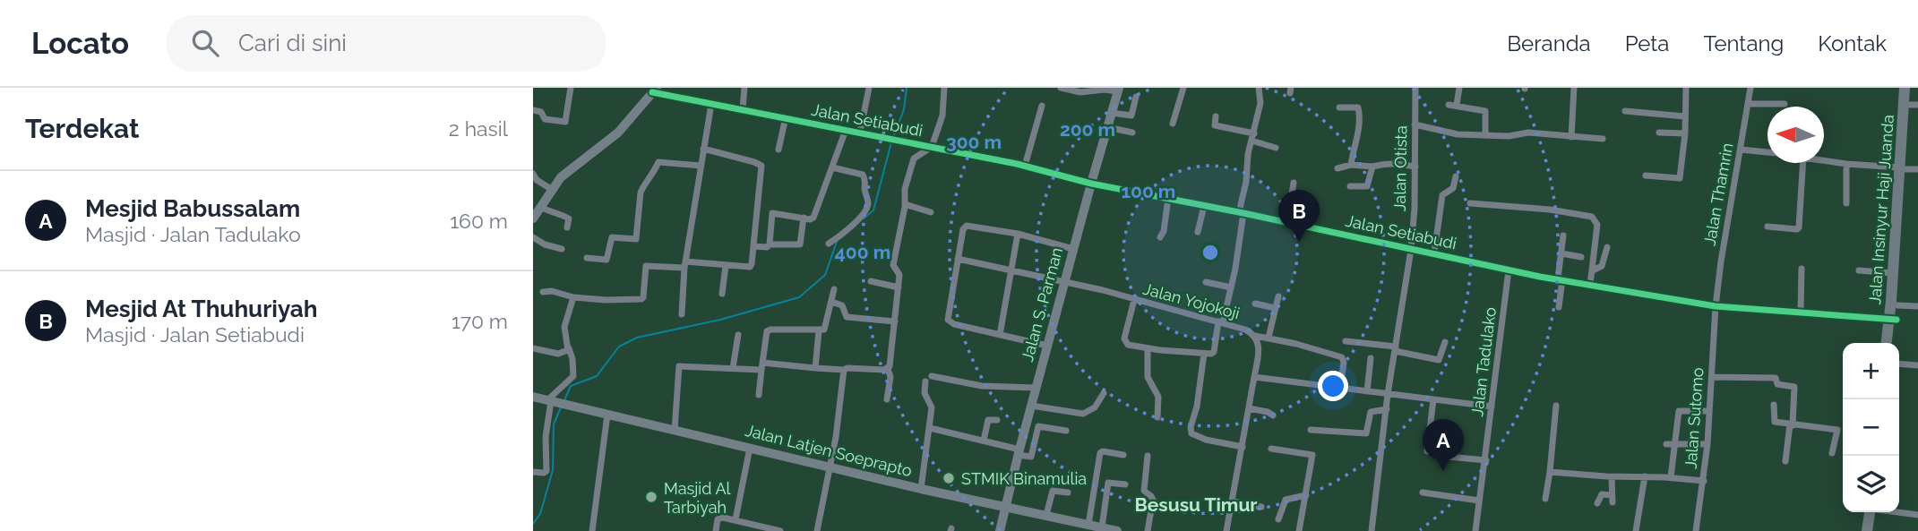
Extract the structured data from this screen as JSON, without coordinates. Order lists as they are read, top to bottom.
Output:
{
  "streets": {
    "main road": ["Jalan Insinyur Haji Juanda"],
    "street": [
      "Jalan Setiabudi",
      "Jalan Otista",
      "Jalan Thamrin",
      "Jalan Yojokoji",
      "Jalan S. Parman",
      "Jalan Tadulako",
      "Jalan Sutomo",
      "Jalan Latjen Soeprapto"
    ]
  },
  "crossings": [
    ["Jalan Setiabudi", "Jalan Otista"],
    ["Jalan Setiabudi", "Jalan Thamrin"],
    ["Jalan Setiabudi", "Jalan Insinyur Haji Juanda"],
    ["Jalan Setiabudi", "Jalan S. Parman"],
    ["Jalan Setiabudi", "Jalan Tadulako"],
    ["Jalan Setiabudi", "Jalan Sutomo"],
    ["Jalan Thamrin", "Jalan Sutomo"],
    ["Jalan Yojokoji", "Jalan S. Parman"],
    ["Jalan S. Parman", "Jalan Latjen Soeprapto"]
  ],
  "districts": ["Besusu Timur"],
  "places": ["STMIK Binamulia", "Masjid Al Tarbiyah"],
  "north": "left",
  "page": {
    "header": "Locato",
    "search": "Cari di sini",
    "nav": [
      "Beranda",
      "Peta",
      "Tentang",
      "Kontak"
    ],
    "heading": ["Terdekat", "2 hasil"],
    "list": [
      {
        "mark": "A",
        "name": "Mesjid Babussalam",
        "note": "Masjid · Jalan Tadulako",
        "value": "160 m"
      },
      {
        "mark": "B",
        "name": "Mesjid At Thuhuriyah",
        "note": "Masjid · Jalan Setiabudi",
        "value": "170 m"
      }
    ],
    "pins": ["B", "A"],
    "map_buttons": ["+", "−"]
  },
  "rings": [
    "200 m",
    "300 m",
    "100 m",
    "400 m"
  ]
}
